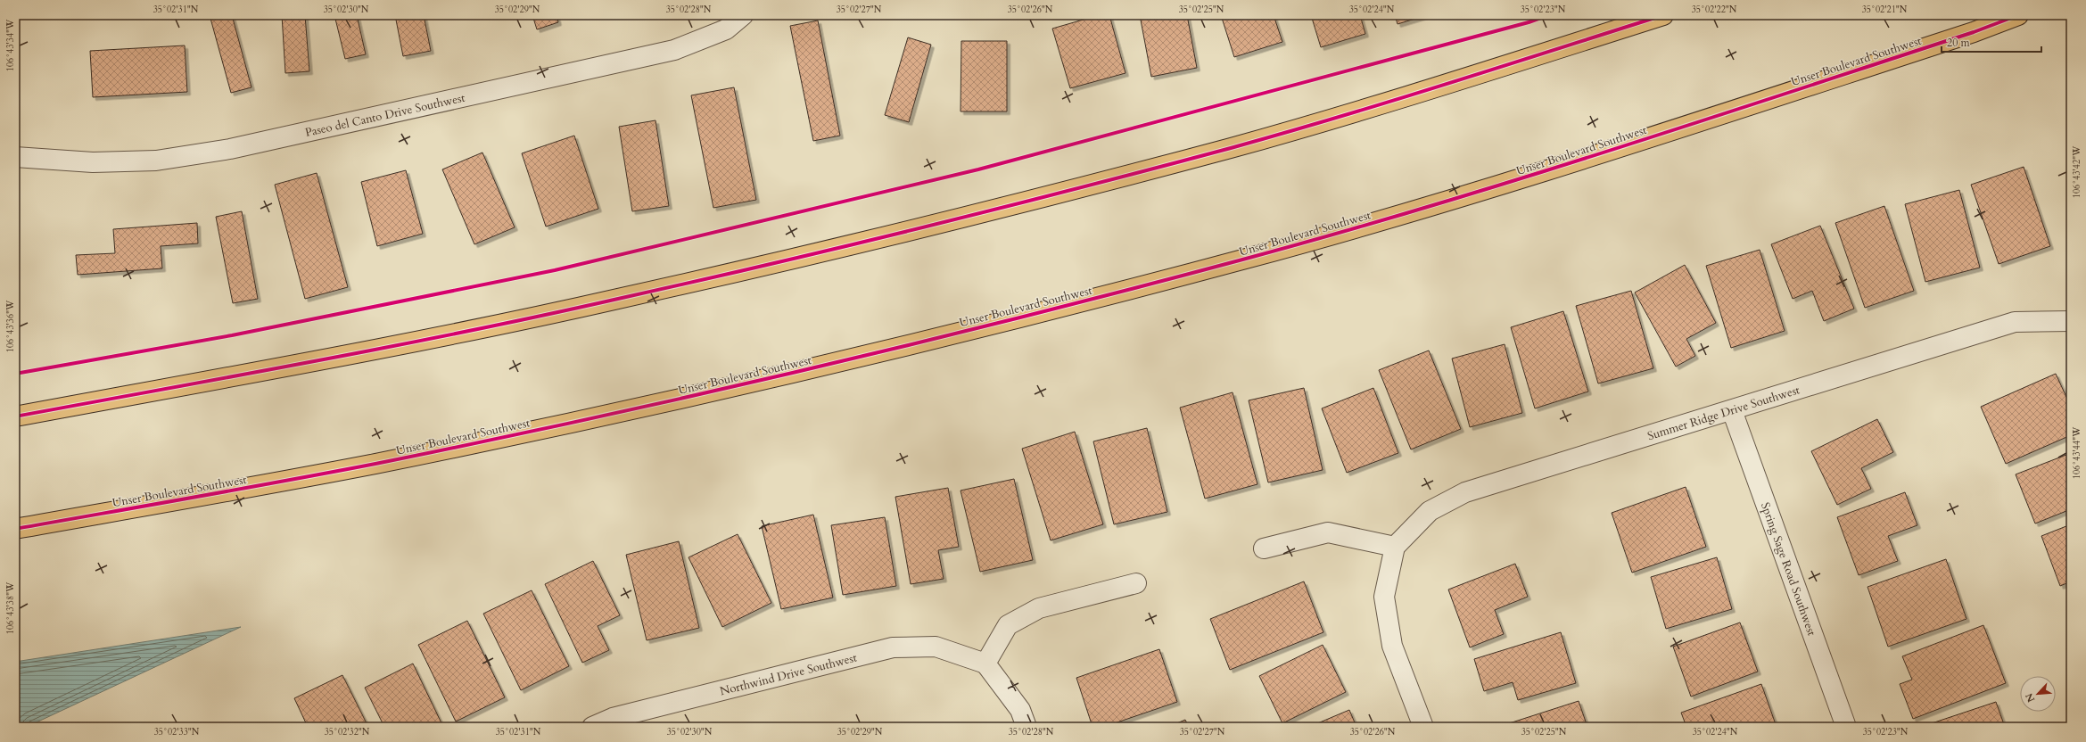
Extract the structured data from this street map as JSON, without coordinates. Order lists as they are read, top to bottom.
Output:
{
  "streets": {
    "main road": ["Unser Boulevard Southwest"],
    "street": [
      "Paseo del Canto Drive Southwest",
      "Summer Ridge Drive Southwest",
      "Spring Sage Road Southwest",
      "Northwind Drive Southwest"
    ]
  },
  "crossings": [
    ["Summer Ridge Drive Southwest", "Spring Sage Road Southwest"]
  ],
  "scale_bar": "20 m",
  "north": "bottom left",
  "coordinates": [
    "35°02'31\"N",
    "35°02'30\"N",
    "35°02'29\"N",
    "35°02'28\"N",
    "35°02'27\"N",
    "35°02'26\"N",
    "35°02'25\"N",
    "35°02'24\"N",
    "35°02'23\"N",
    "35°02'22\"N",
    "35°02'21\"N",
    "106°43'34\"W",
    "106°43'42\"W",
    "106°43'36\"W",
    "106°43'44\"W",
    "106°43'38\"W",
    "35°02'33\"N",
    "35°02'32\"N"
  ]
}
